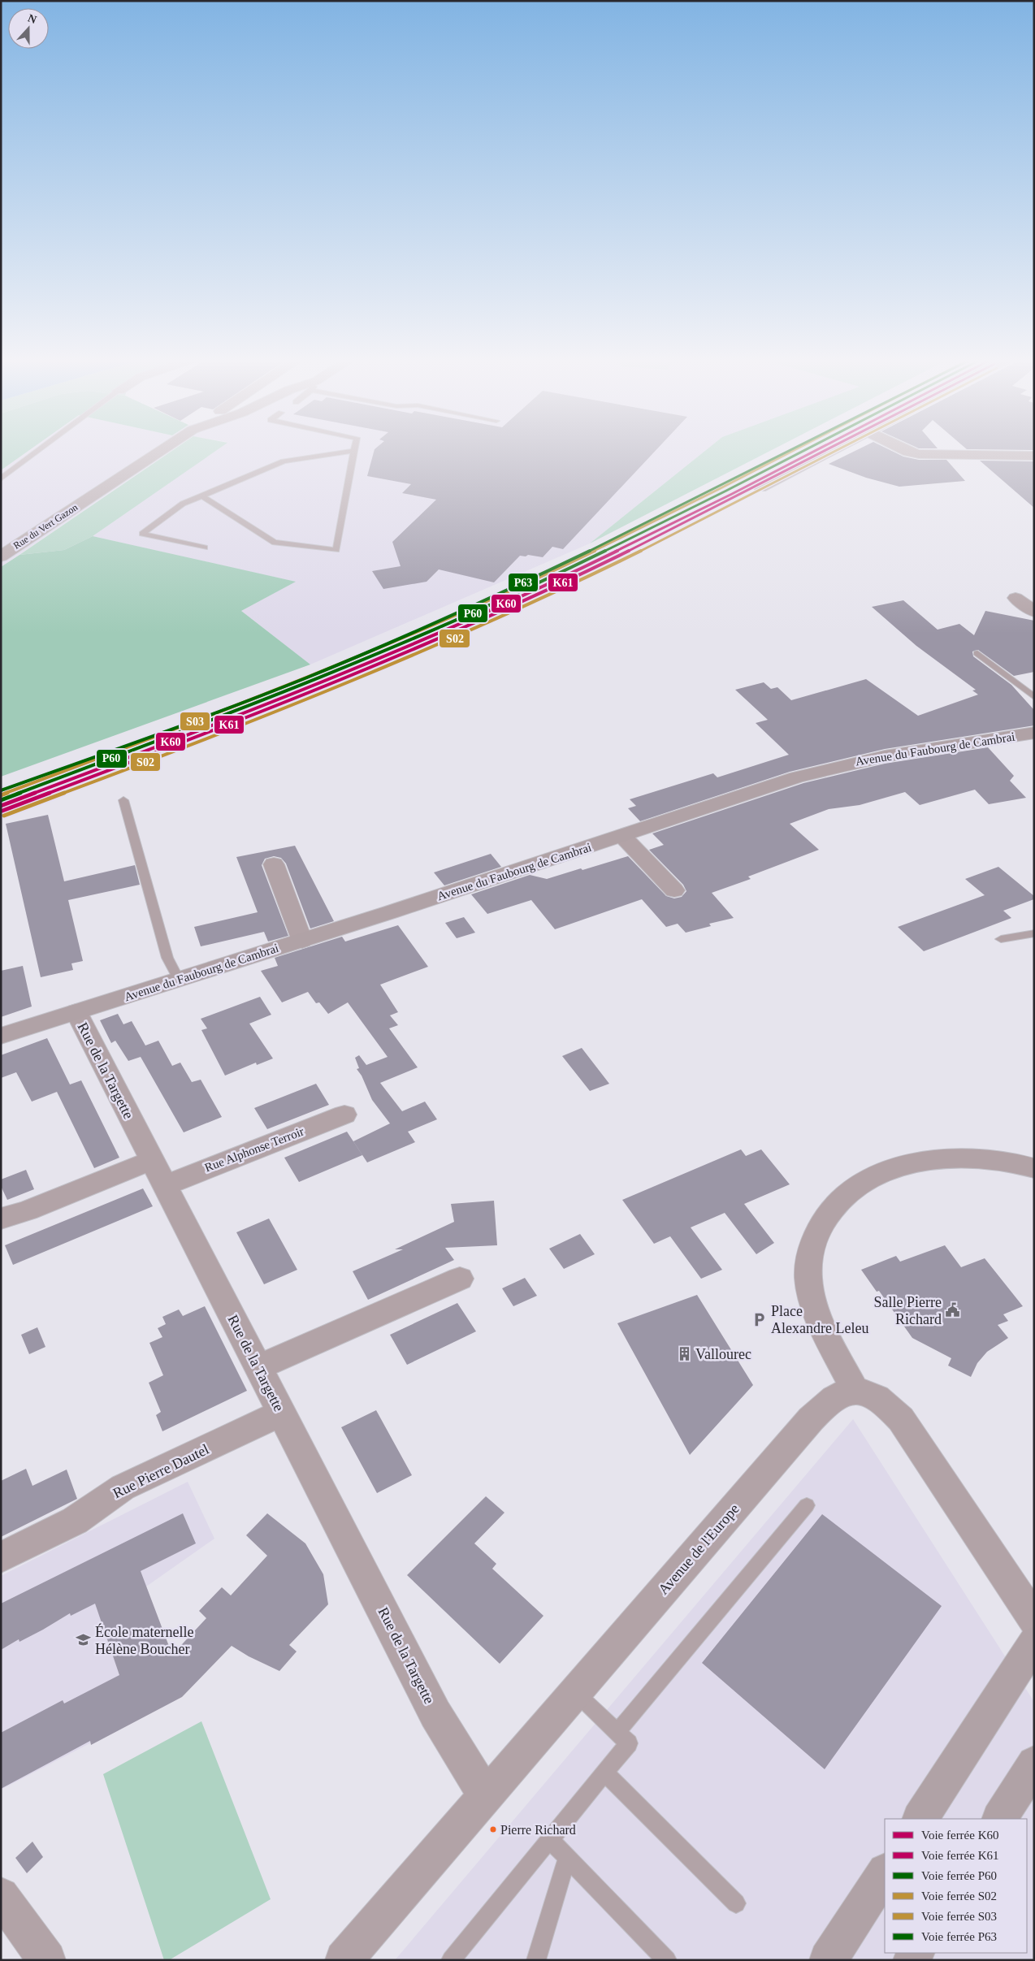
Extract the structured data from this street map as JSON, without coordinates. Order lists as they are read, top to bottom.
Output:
{
  "streets": {
    "street": [
      "Rue du Vert Gazon",
      "Avenue du Faubourg de Cambrai",
      "Rue de la Targette",
      "Rue Alphonse Terroir",
      "Rue Pierre Dautel",
      "Avenue de l'Europe"
    ]
  },
  "crossings": [
    ["Avenue du Faubourg de Cambrai", "Rue de la Targette"],
    ["Rue de la Targette", "Rue Alphonse Terroir"],
    ["Rue de la Targette", "Rue Pierre Dautel"],
    ["Rue de la Targette", "Avenue de l'Europe"]
  ],
  "places": {
    "public building": ["Salle Pierre Richard"],
    "parking": ["Place Alexandre Leleu"],
    "building": ["Vallourec"],
    "school or university": ["École maternelle Hélène Boucher"],
    "other": ["Pierre Richard"]
  },
  "lines": [
    "rail line K60",
    "rail line K61",
    "rail line P60",
    "rail line S02",
    "rail line S03",
    "rail line P63"
  ],
  "legend": [
    "Voie ferrée K60",
    "Voie ferrée K61",
    "Voie ferrée P60",
    "Voie ferrée S02",
    "Voie ferrée S03",
    "Voie ferrée P63"
  ],
  "north": "top"
}
